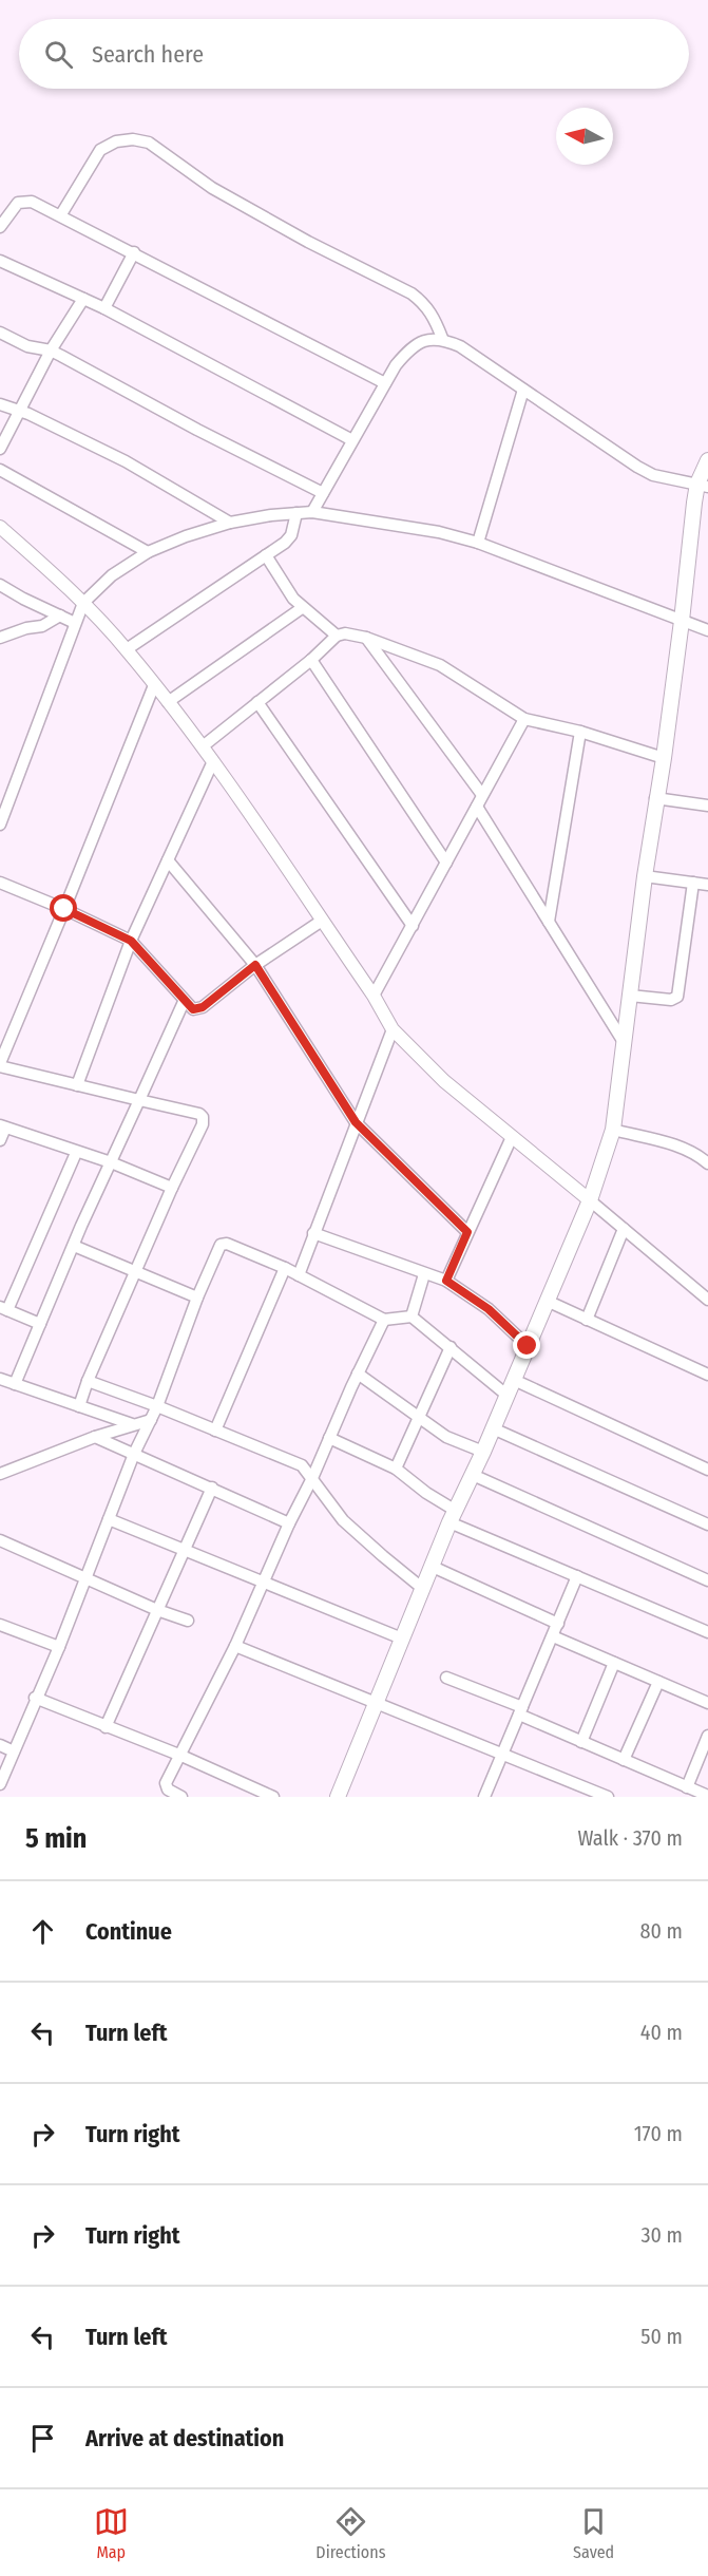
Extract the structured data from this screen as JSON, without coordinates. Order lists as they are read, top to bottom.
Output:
{
  "north": "left",
  "page": {
    "search": "Search here",
    "heading": ["5 min", "Walk · 370 m"],
    "list": [
      ["Continue", "80 m"],
      ["Turn left", "40 m"],
      ["Turn right", "170 m"],
      ["Turn right", "30 m"],
      ["Turn left", "50 m"],
      "Arrive at destination"
    ],
    "nav": ["Map", "Directions", "Saved"]
  }
}
